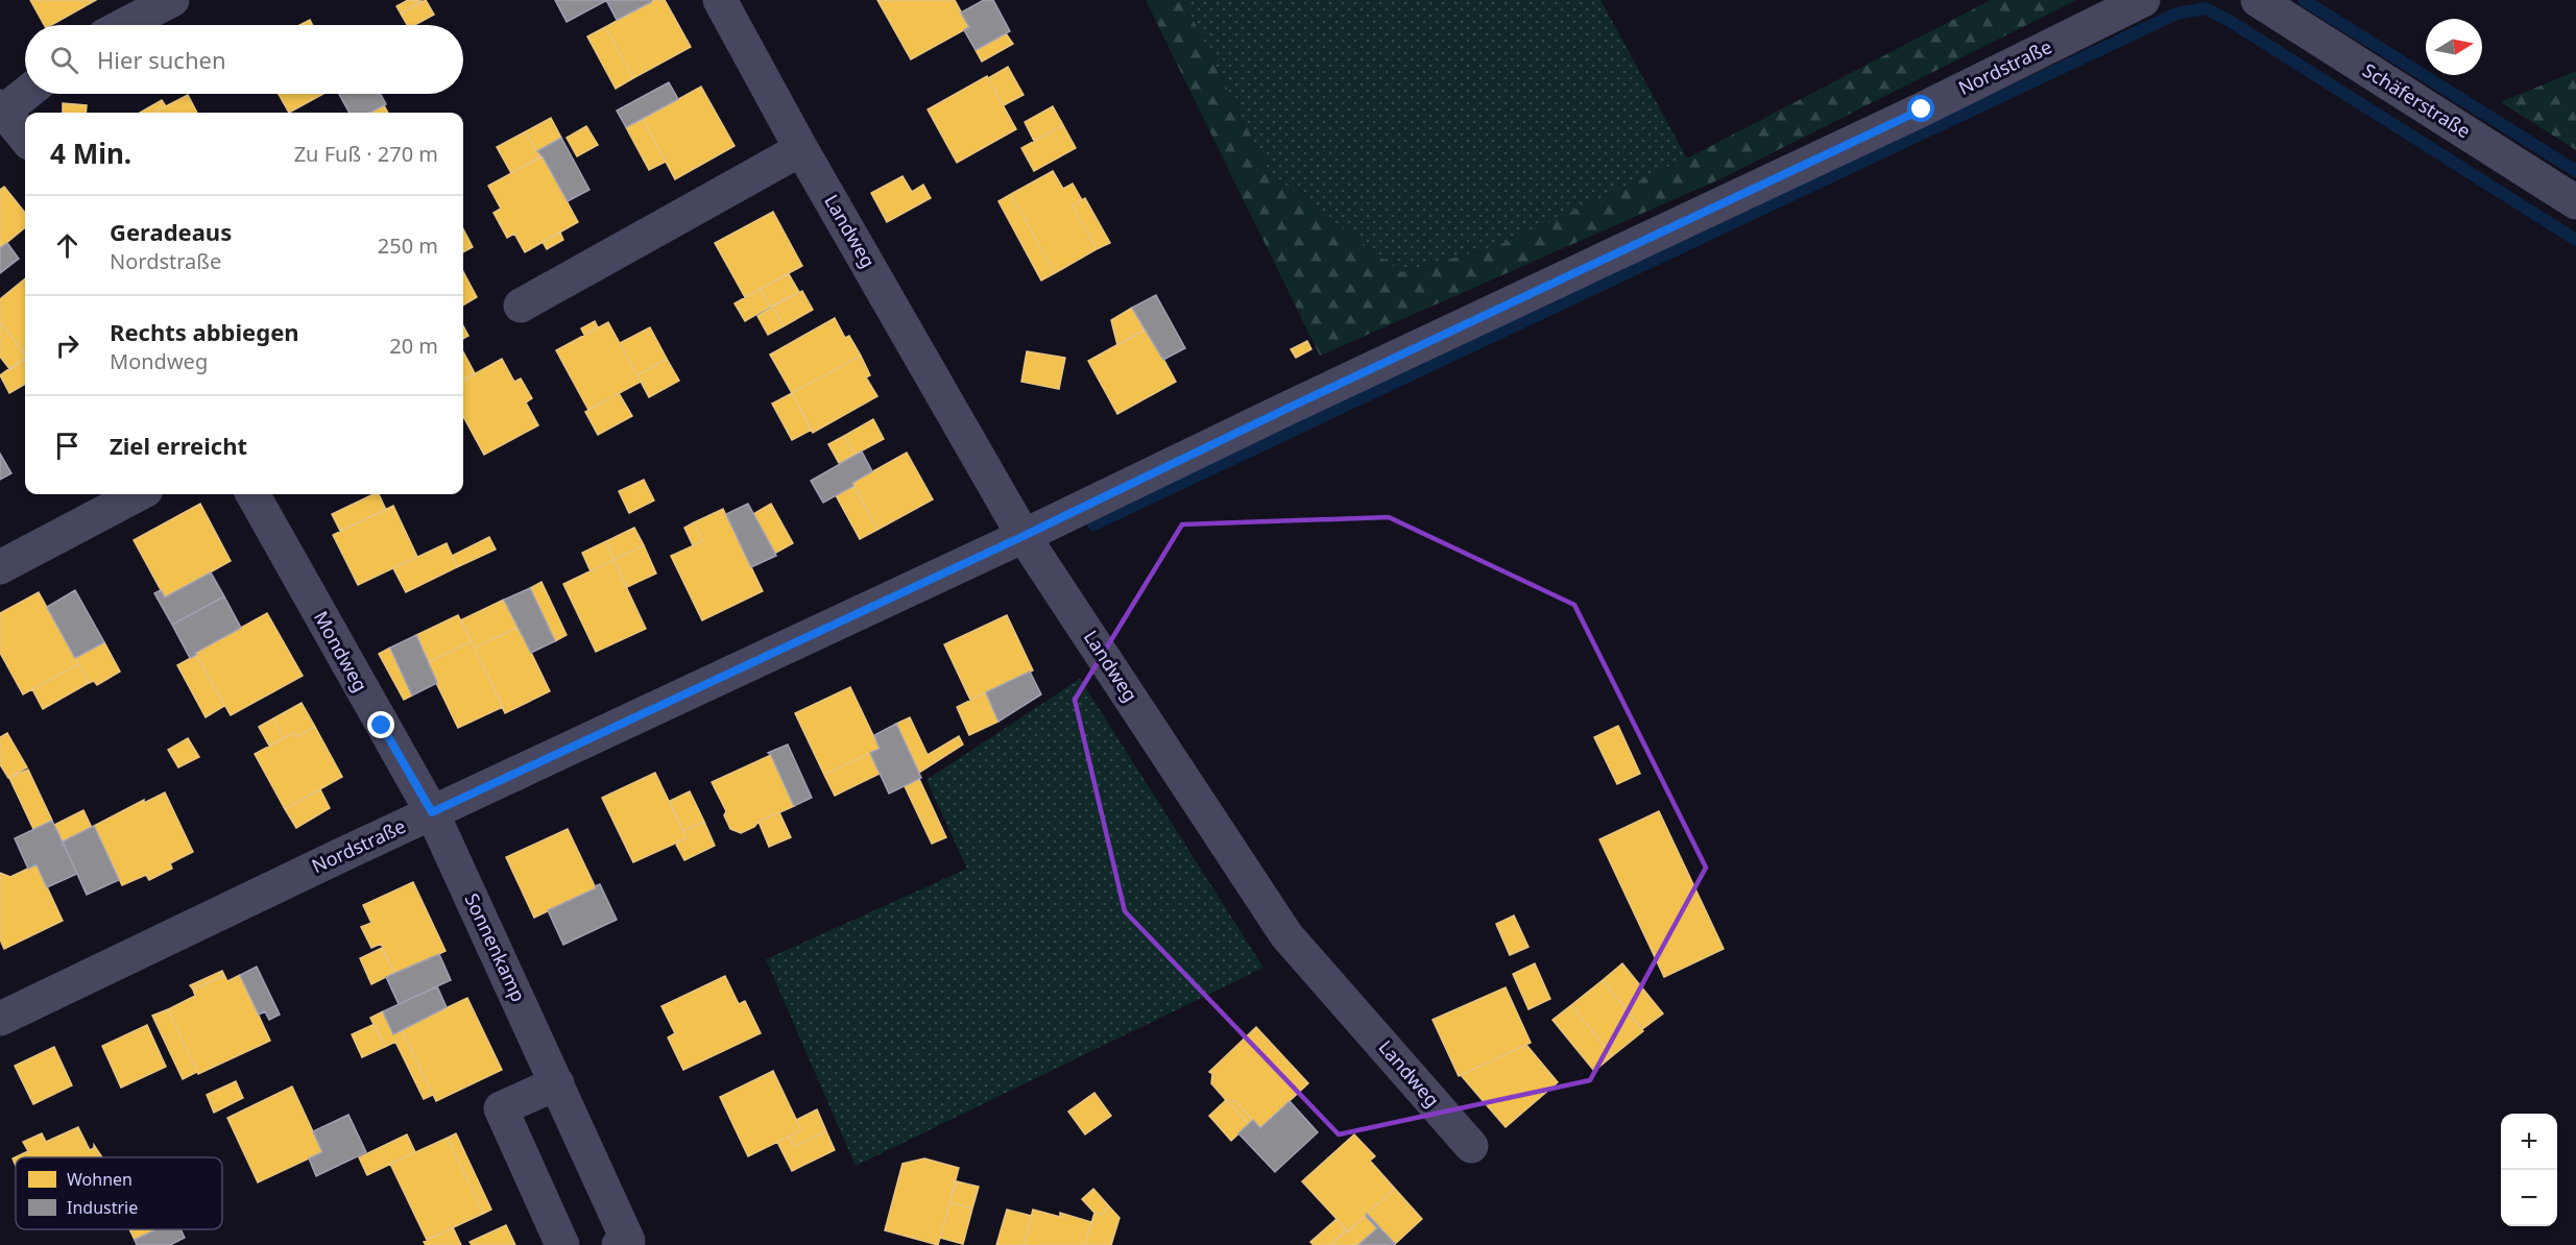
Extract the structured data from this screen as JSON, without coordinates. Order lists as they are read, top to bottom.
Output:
{
  "streets": {
    "street": [
      "Nordstraße",
      "Schäferstraße",
      "Landweg",
      "Mondweg",
      "Sonnenkamp"
    ]
  },
  "crossings": [
    ["Nordstraße", "Landweg"],
    ["Nordstraße", "Mondweg"],
    ["Nordstraße", "Sonnenkamp"],
    ["Mondweg", "Sonnenkamp"]
  ],
  "legend": ["Wohnen", "Industrie"],
  "north": "right",
  "page": {
    "search": "Hier suchen",
    "heading": ["4 Min.", "Zu Fuß · 270 m"],
    "list": [
      ["Geradeaus", "Nordstraße", "250 m"],
      ["Rechts abbiegen", "Mondweg", "20 m"],
      "Ziel erreicht"
    ],
    "map_buttons": ["+", "−"]
  }
}
